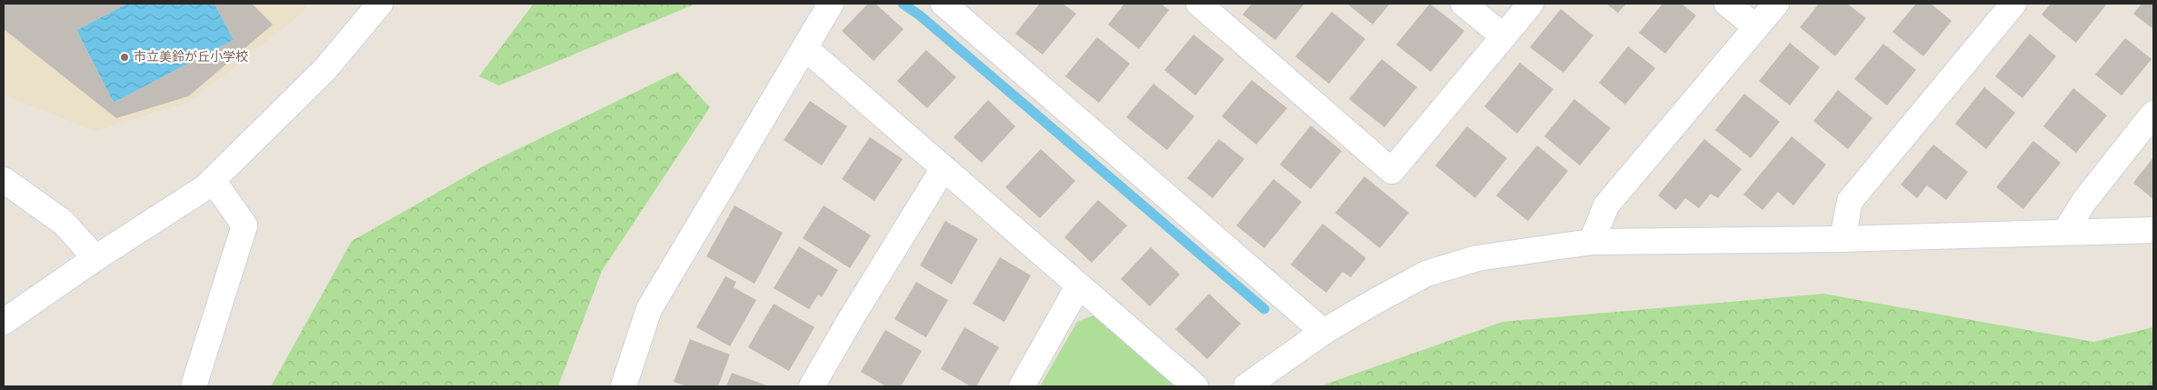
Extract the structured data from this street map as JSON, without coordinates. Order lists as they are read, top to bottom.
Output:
{
  "places": ["市立美鈴が丘小学校"]
}
